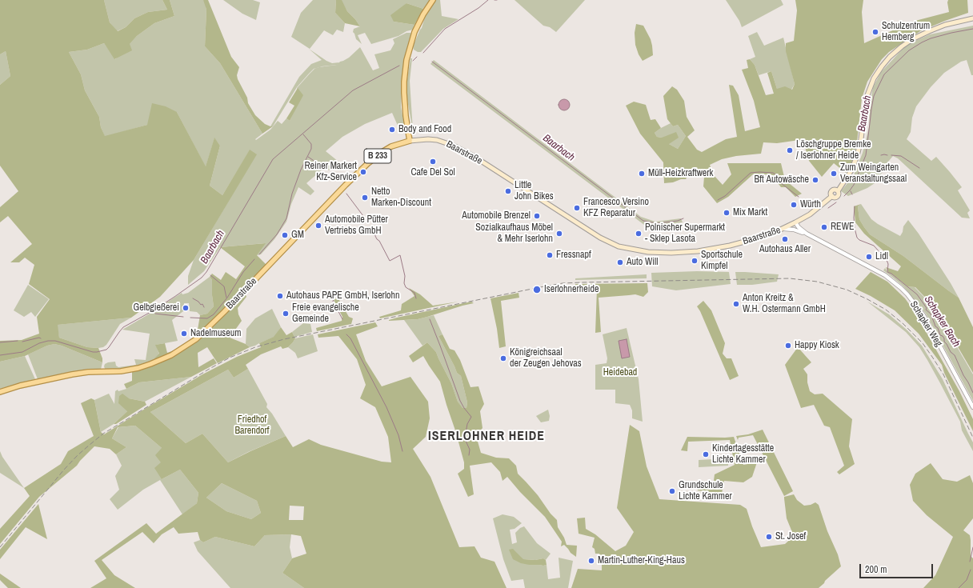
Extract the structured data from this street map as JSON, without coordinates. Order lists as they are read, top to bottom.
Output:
{
  "streets": {
    "main road": ["Baarstraße", "B 233"],
    "street": ["Schapker Weg"]
  },
  "crossings": [
    ["Baarstraße", "Schapker Weg"]
  ],
  "districts": ["ISERLOHNER HEIDE"],
  "water": ["Baarbach", "Schapker Bach"],
  "parks": ["Heidebad", "Friedhof Barendorf"],
  "places": [
    "Schulzentrum Hemberg",
    "Body and Food",
    "Löschgruppe Bremke / Iserlohner Heide",
    "Cafe Del Sol",
    "Reiner Markert Kfz-Service",
    "Müll-Heizkraftwerk",
    "Zum Weingarten Veranstaltungssaal",
    "Bft Autowäsche",
    "Little John Bikes",
    "Netto Marken-Discount",
    "Würth",
    "Francesco Versino KFZ Reparatur",
    "Mix Markt",
    "Automobile Brenzel",
    "Automobile Pütter Vertriebs GmbH",
    "REWE",
    "Sozialkaufhaus Möbel & Mehr Iserlohn",
    "Polnischer Supermarkt - Sklep Lasota",
    "GM",
    "Autohaus Aller",
    "Fressnapf",
    "Lidl",
    "Sportschule Kimpfel",
    "Auto Will",
    "Iserlohnerheide",
    "Autohaus PAPE GmbH, Iserlohn",
    "Anton Kreitz & W.H. Ostermann GmbH",
    "Gelbgießerei",
    "Freie evangelische Gemeinde",
    "Nadelmuseum",
    "Happy Kiosk",
    "Königreichsaal der Zeugen Jehovas",
    "Kindertagesstätte Lichte Kammer",
    "Grundschule Lichte Kammer",
    "St. Josef",
    "Martin-Luther-King-Haus"
  ],
  "scale_bar": "200 m"
}
